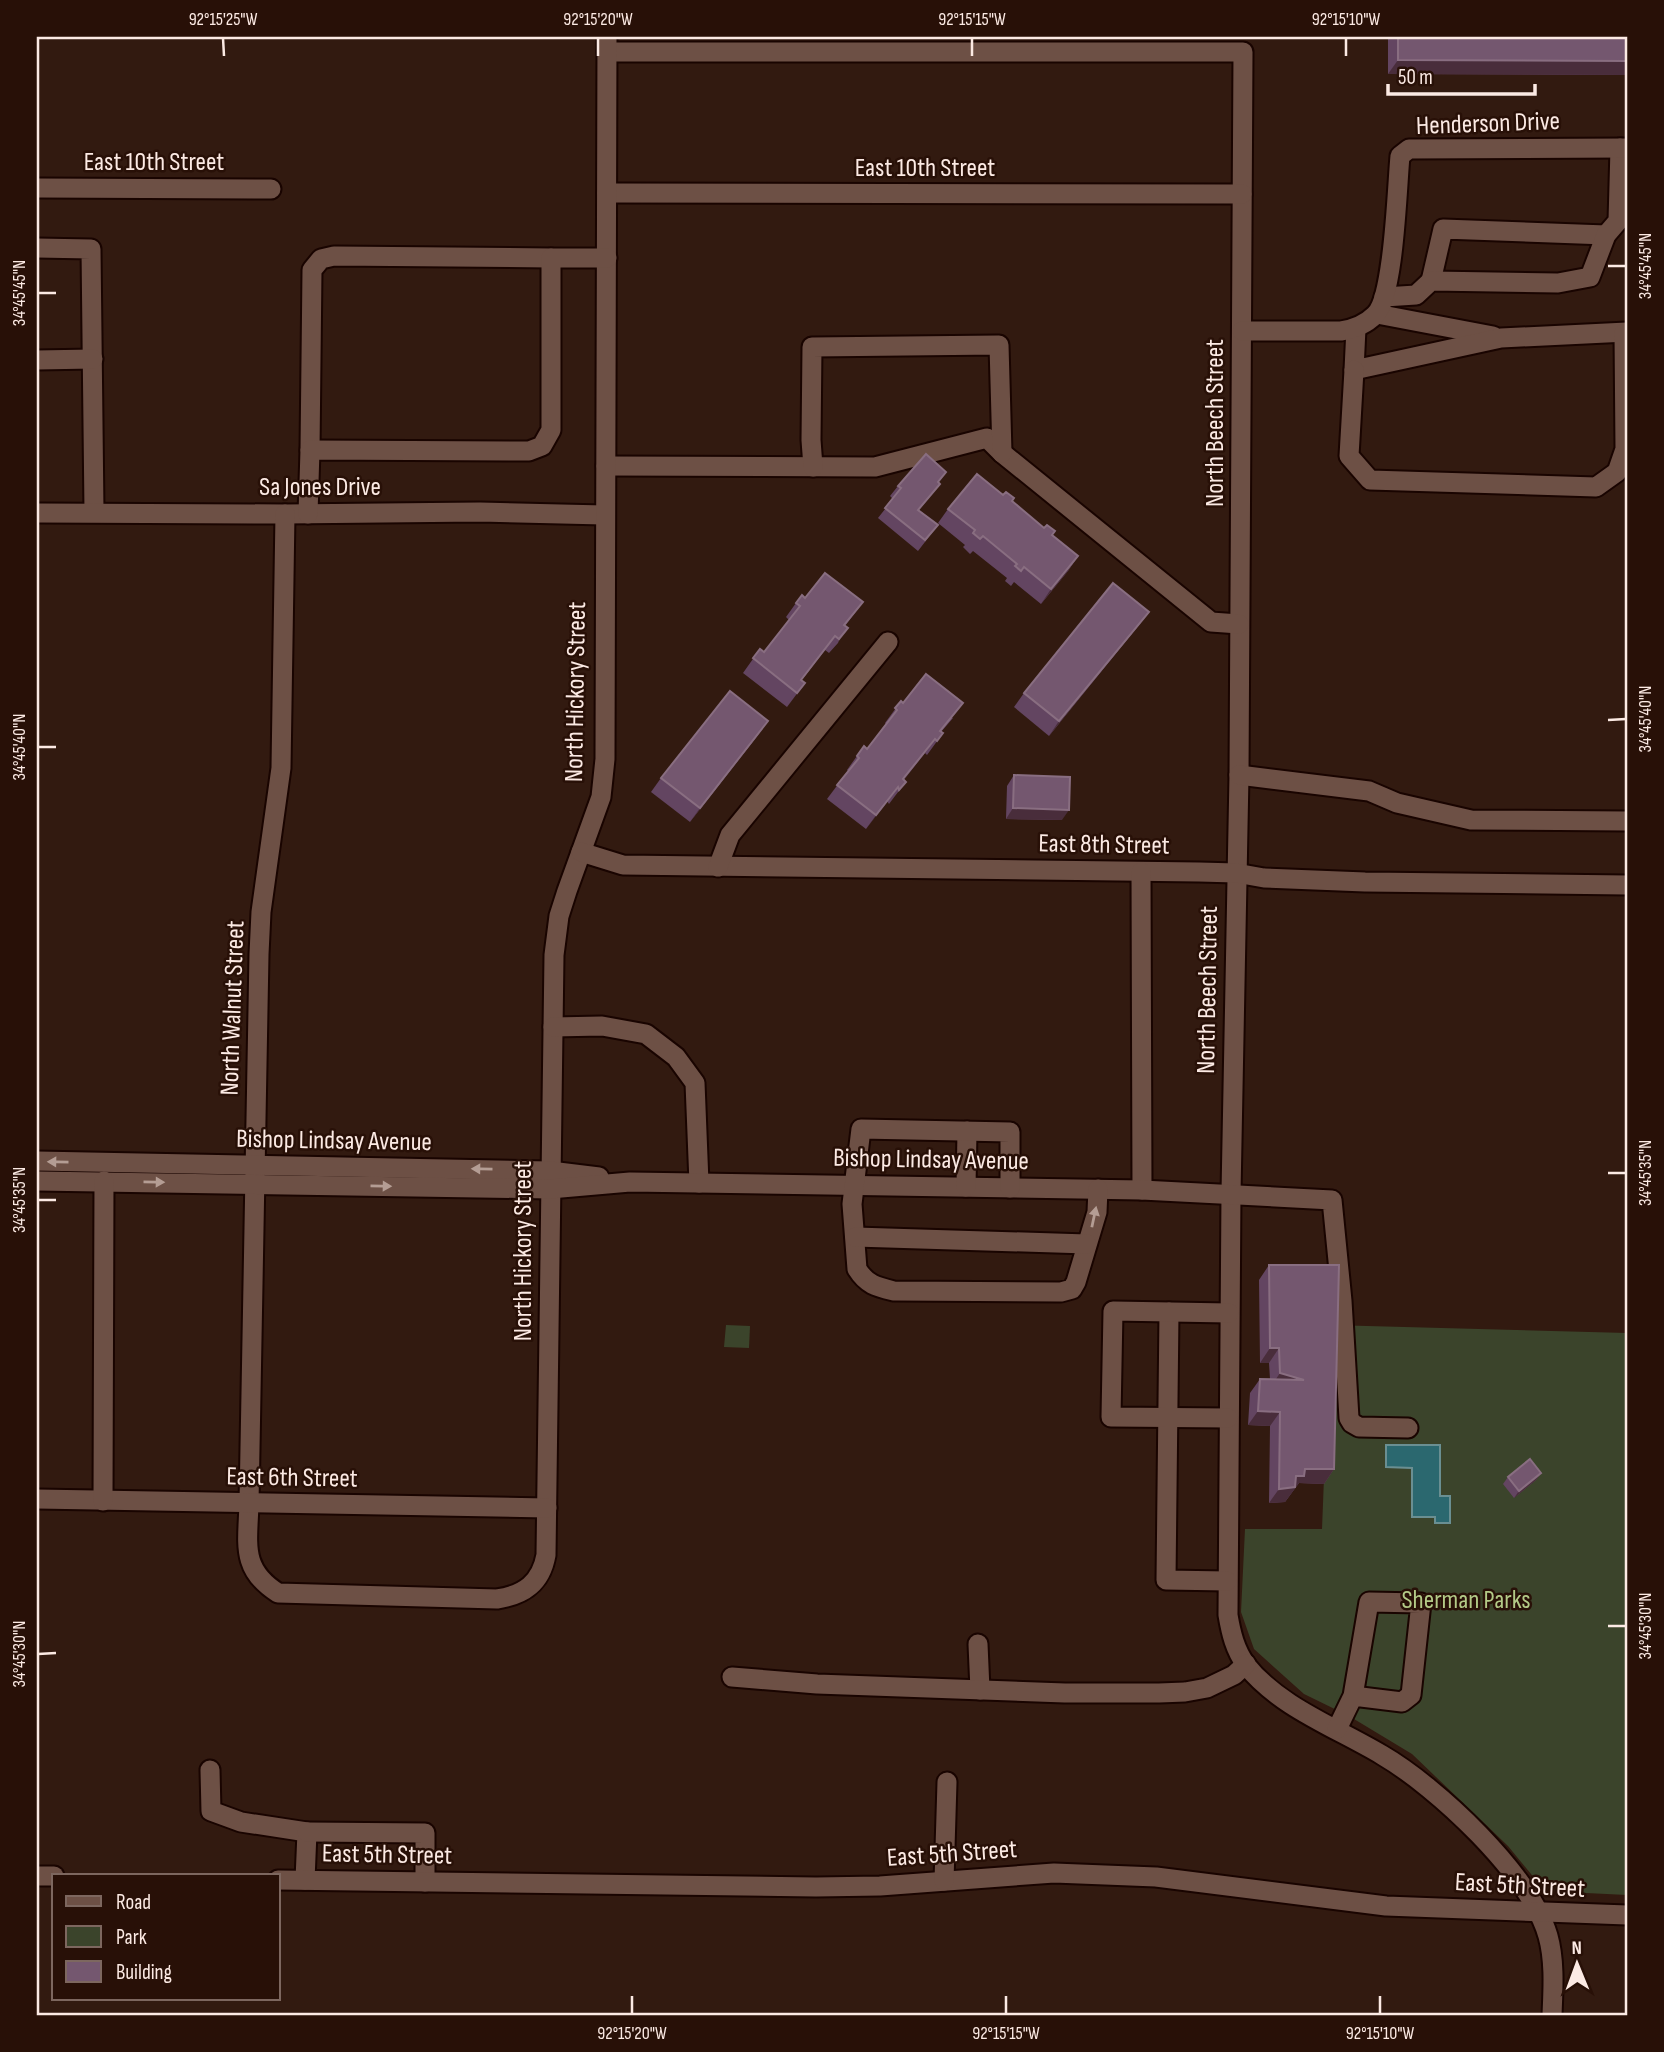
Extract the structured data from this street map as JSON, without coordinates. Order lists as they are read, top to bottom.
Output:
{
  "streets": {
    "street": [
      "Henderson Drive",
      "East 10th Street",
      "North Beech Street",
      "Sa Jones Drive",
      "North Hickory Street",
      "East 8th Street",
      "North Walnut Street",
      "Bishop Lindsay Avenue",
      "East 6th Street",
      "East 5th Street"
    ]
  },
  "crossings": [
    ["East 10th Street", "North Beech Street"],
    ["East 10th Street", "North Hickory Street"],
    ["North Beech Street", "North Hickory Street"],
    ["North Beech Street", "East 8th Street"],
    ["North Beech Street", "Bishop Lindsay Avenue"],
    ["North Beech Street", "East 5th Street"],
    ["Sa Jones Drive", "North Hickory Street"],
    ["Sa Jones Drive", "North Walnut Street"],
    ["North Hickory Street", "East 8th Street"],
    ["North Hickory Street", "North Walnut Street"],
    ["North Hickory Street", "Bishop Lindsay Avenue"],
    ["North Hickory Street", "East 6th Street"],
    ["North Walnut Street", "Bishop Lindsay Avenue"],
    ["North Walnut Street", "East 6th Street"]
  ],
  "parks": ["Sherman Parks"],
  "legend": ["Road", "Park", "Building"],
  "scale_bar": "50 m",
  "north": "top",
  "coordinates": [
    "92°15'25\"W",
    "92°15'20\"W",
    "92°15'15\"W",
    "92°15'10\"W",
    "34°45'45\"N",
    "34°45'40\"N",
    "34°45'35\"N",
    "34°45'30\"N"
  ]
}
